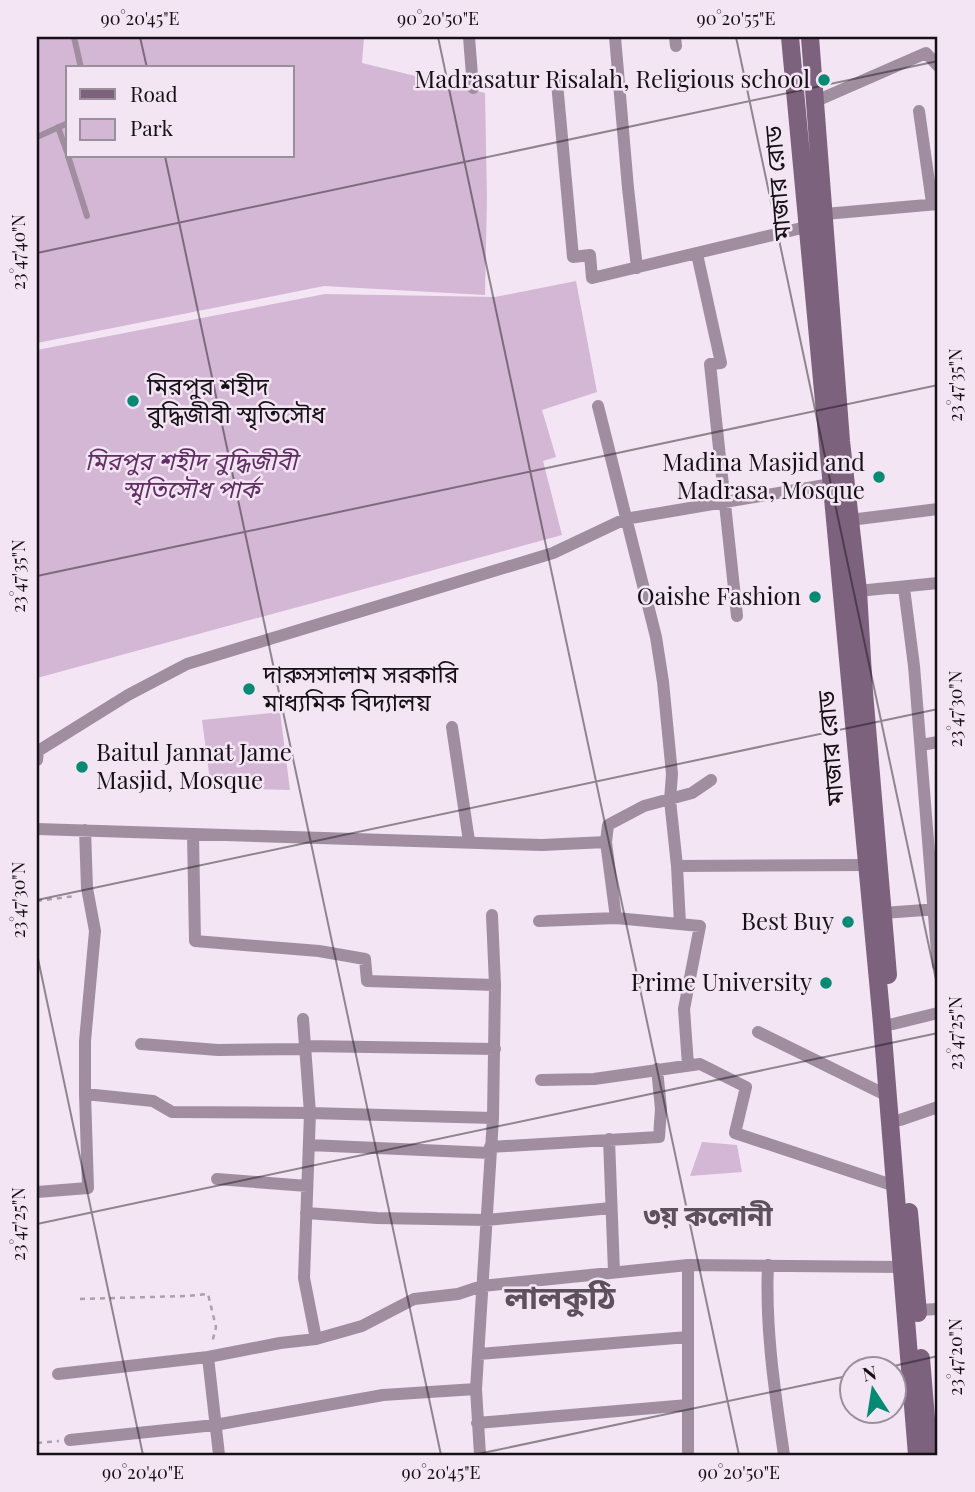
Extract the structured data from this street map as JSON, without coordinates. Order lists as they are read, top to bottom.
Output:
{
  "streets": {
    "main road": ["মাজার রোড"]
  },
  "districts": ["৩য় কলোনী", "লালকুঠি"],
  "parks": ["মিরপুর শহীদ বুদ্ধিজীবী স্মৃতিসৌধ পার্ক"],
  "places": [
    "Madrasatur Risalah, Religious school",
    "মিরপুর শহীদ বুদ্ধিজীবী স্মৃতিসৌধ",
    "Madina Masjid and Madrasa, Mosque",
    "Oaishe Fashion",
    "দারুসসালাম সরকারি মাধ্যমিক বিদ্যালয়",
    "Baitul Jannat Jame Masjid, Mosque",
    "Best Buy",
    "Prime University"
  ],
  "legend": ["Road", "Park"],
  "north": "top",
  "coordinates": [
    "90°20'45\"E",
    "90°20'50\"E",
    "90°20'55\"E",
    "23°47'40\"N",
    "23°47'35\"N",
    "23°47'30\"N",
    "23°47'25\"N",
    "23°47'20\"N",
    "90°20'40\"E"
  ]
}
